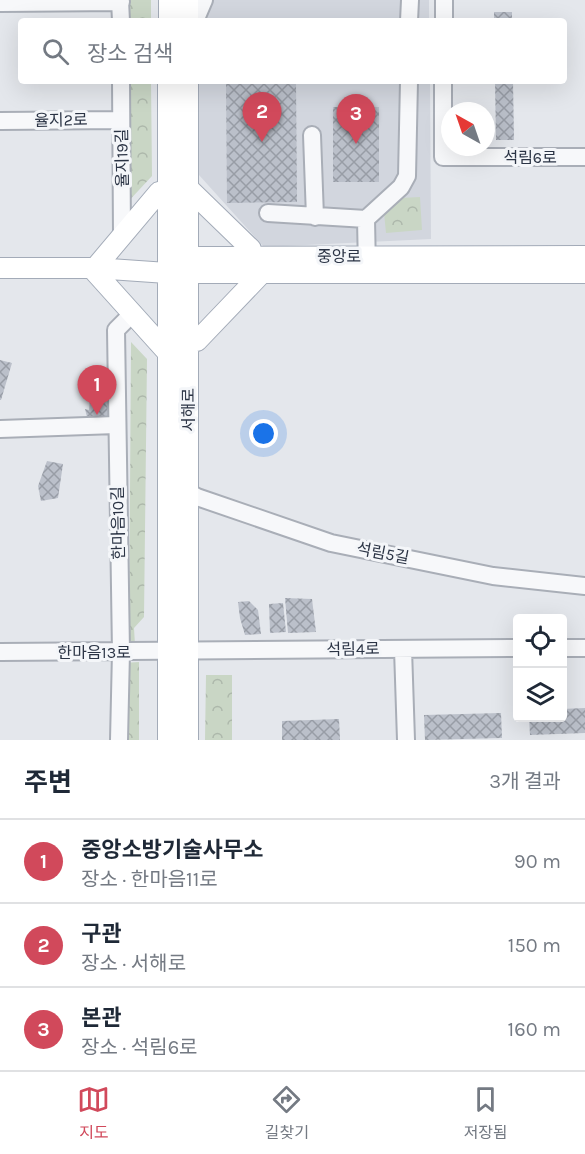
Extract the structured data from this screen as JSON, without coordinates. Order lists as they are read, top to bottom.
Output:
{
  "streets": {
    "main road": ["중앙로", "서해로"],
    "street": [
      "율지2로",
      "석림6로",
      "율지19길",
      "한마음10길",
      "석림5길",
      "석림4로",
      "한마음13로"
    ]
  },
  "crossings": [
    ["율지2로", "율지19길"],
    ["중앙로", "서해로"],
    ["서해로", "석림5길"],
    ["서해로", "석림4로"],
    ["서해로", "한마음13로"],
    ["한마음10길", "한마음13로"],
    ["석림4로", "한마음13로"]
  ],
  "north": "top left",
  "page": {
    "search": "장소 검색",
    "pins": ["2", "3", "1"],
    "heading": ["주변", "3개 결과"],
    "list": [
      {
        "mark": "1",
        "name": "중앙소방기술사무소",
        "note": "장소 · 한마음11로",
        "value": "90 m"
      },
      {
        "mark": "2",
        "name": "구관",
        "note": "장소 · 서해로",
        "value": "150 m"
      },
      {
        "mark": "3",
        "name": "본관",
        "note": "장소 · 석림6로",
        "value": "160 m"
      }
    ],
    "nav": ["지도", "길찾기", "저장됨"]
  }
}
